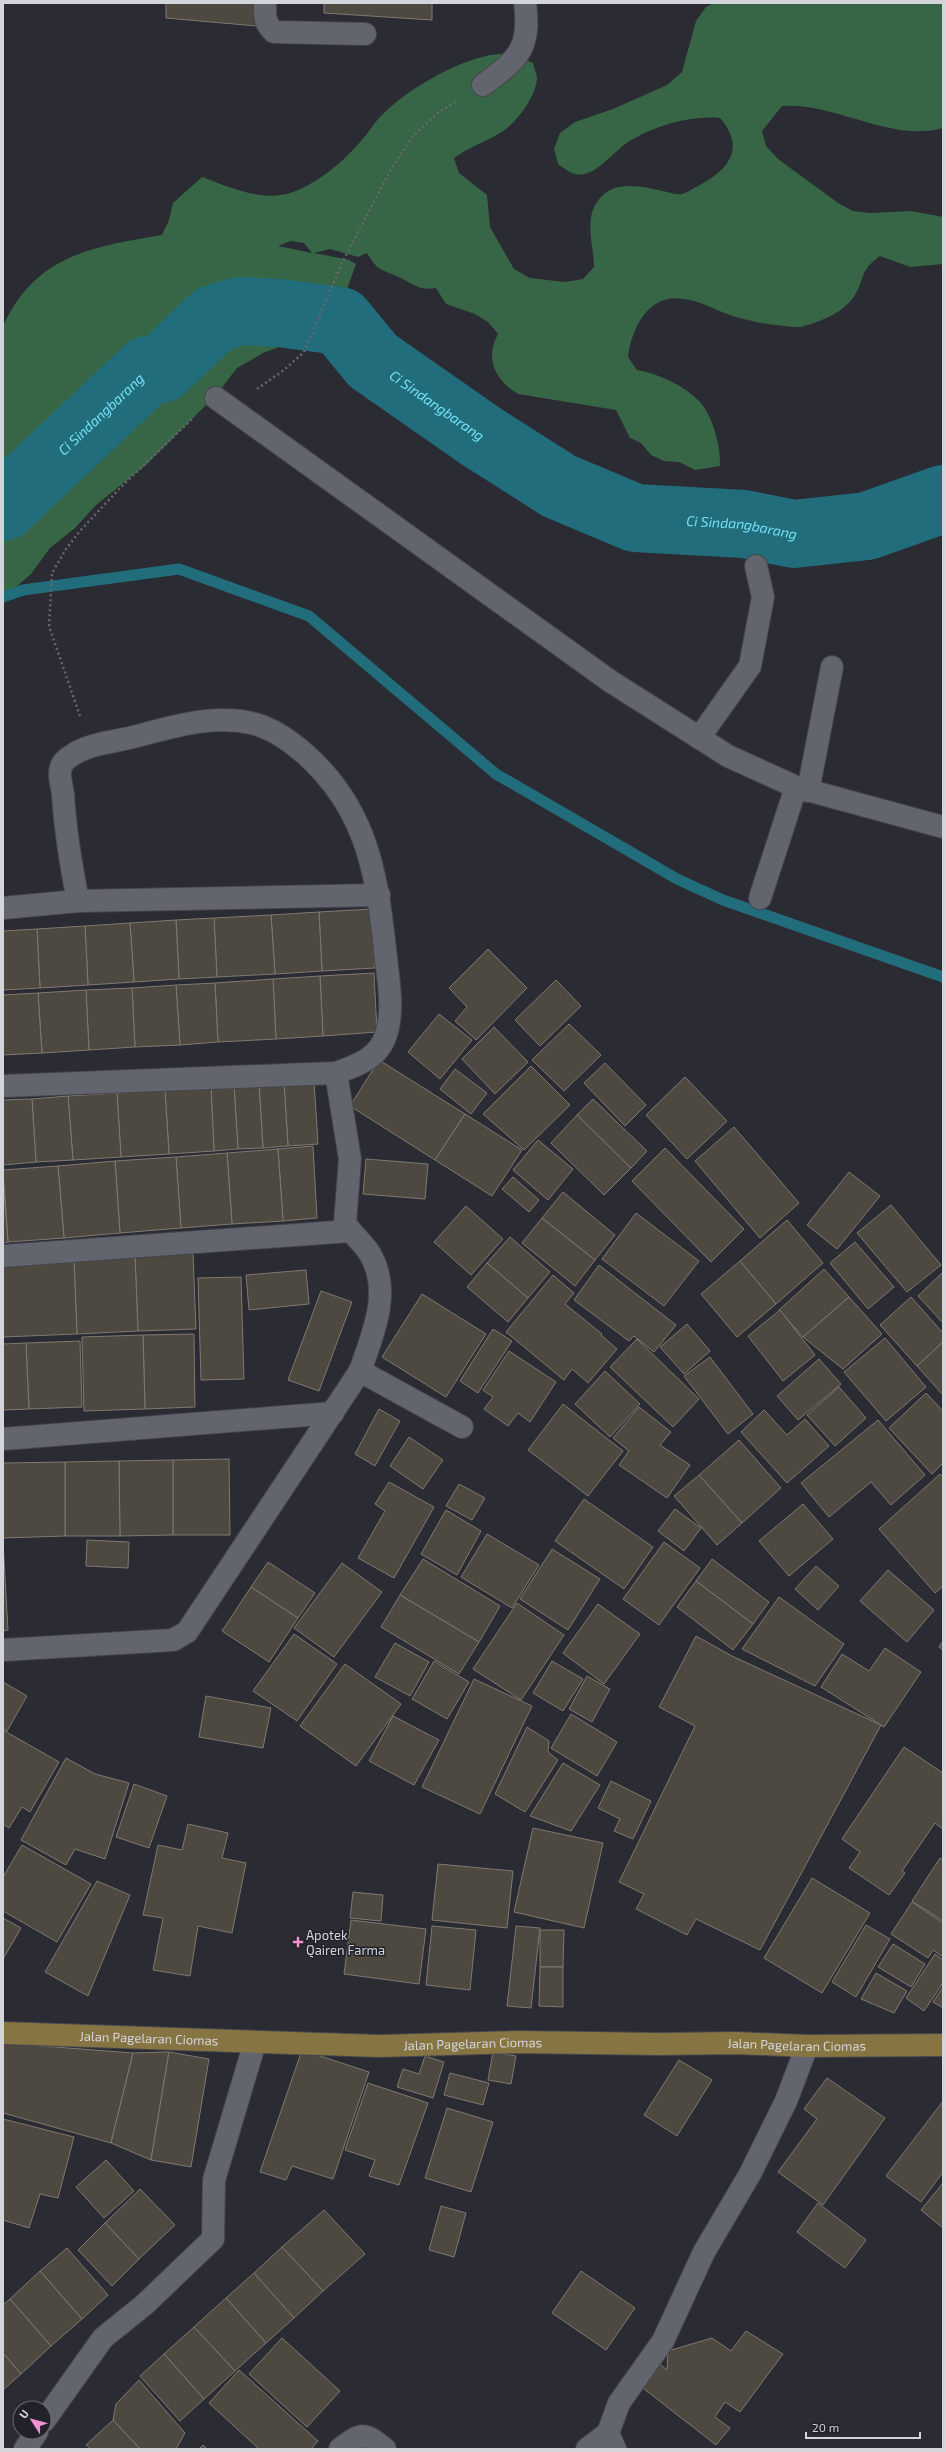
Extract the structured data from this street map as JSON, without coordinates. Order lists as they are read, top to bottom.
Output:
{
  "streets": {
    "main road": ["Jalan Pagelaran Ciomas"]
  },
  "water": ["Ci Sindangbarang"],
  "places": {
    "health": ["Apotek Qairen Farma"]
  },
  "scale_bar": "20 m",
  "north": "top left"
}
